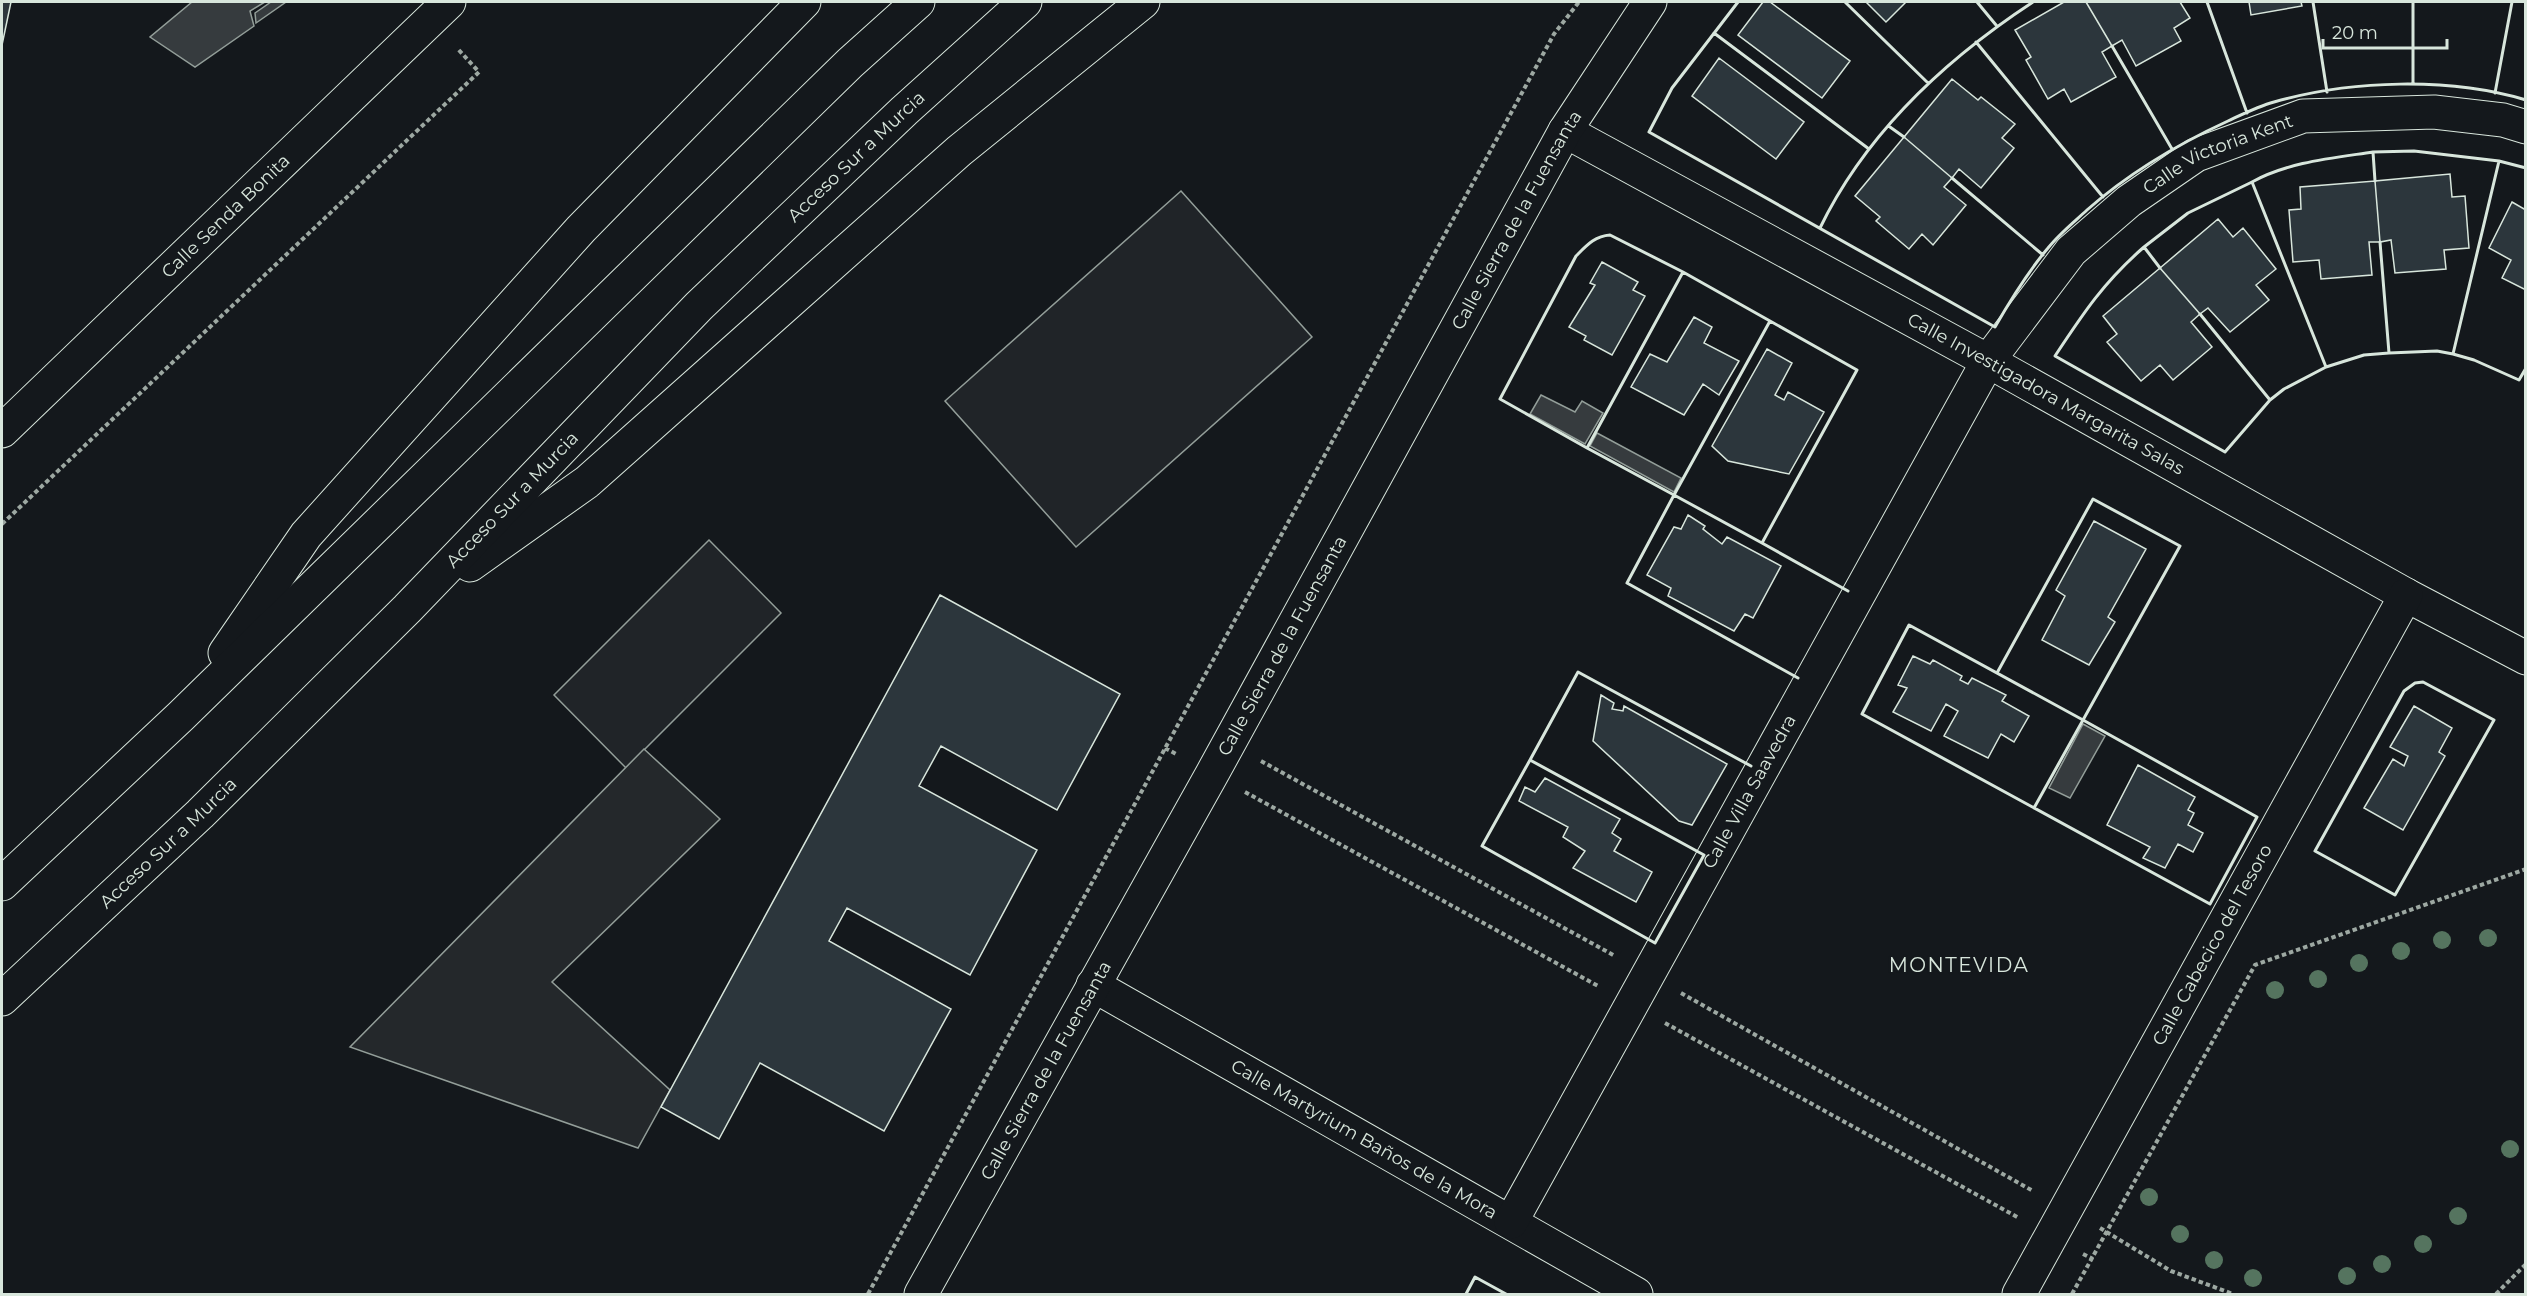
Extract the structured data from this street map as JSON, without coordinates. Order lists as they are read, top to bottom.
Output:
{
  "streets": {
    "main road": [
      "Acceso Sur a Murcia",
      "Calle Victoria Kent",
      "Calle Senda Bonita",
      "Calle Sierra de la Fuensanta",
      "Calle Investigadora Margarita Salas",
      "Calle Villa Saavedra",
      "Calle Cabecico del Tesoro",
      "Calle Martyrium Baños de la Mora"
    ]
  },
  "crossings": [
    ["Calle Victoria Kent", "Calle Investigadora Margarita Salas"],
    ["Calle Victoria Kent", "Calle Villa Saavedra"],
    ["Calle Sierra de la Fuensanta", "Calle Investigadora Margarita Salas"],
    ["Calle Sierra de la Fuensanta", "Calle Martyrium Baños de la Mora"],
    ["Calle Investigadora Margarita Salas", "Calle Villa Saavedra"],
    ["Calle Investigadora Margarita Salas", "Calle Cabecico del Tesoro"],
    ["Calle Villa Saavedra", "Calle Martyrium Baños de la Mora"]
  ],
  "districts": ["MONTEVIDA"],
  "scale_bar": "20 m"
}
